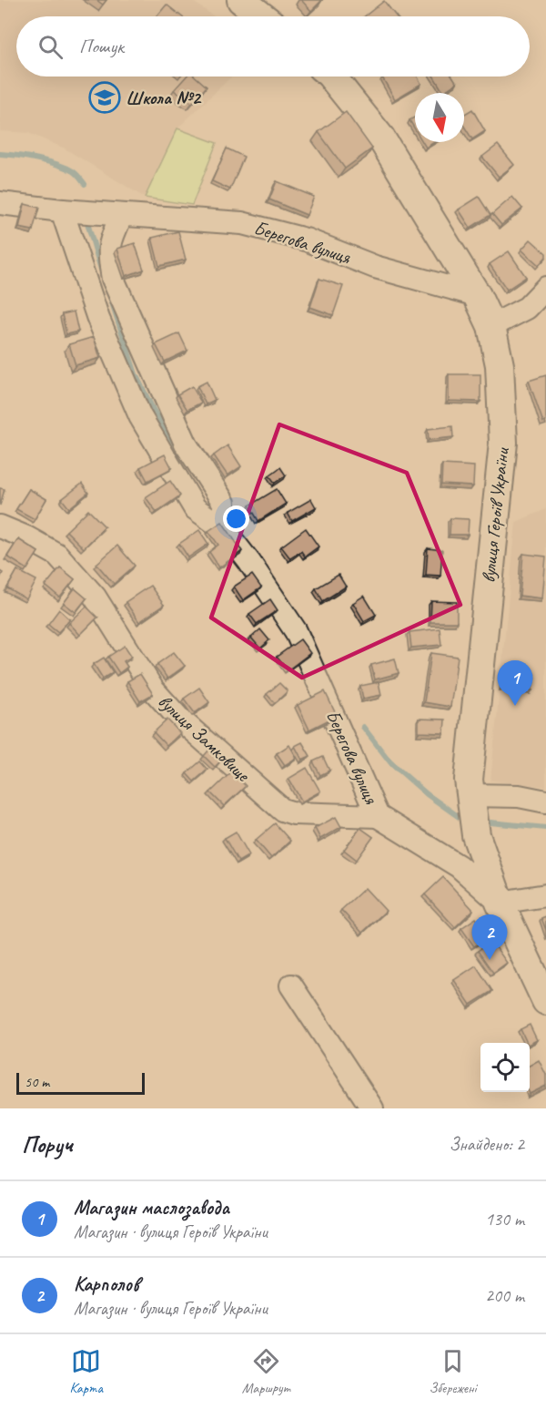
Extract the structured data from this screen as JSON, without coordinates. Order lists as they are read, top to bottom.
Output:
{
  "streets": {
    "main road": ["вулиця Героїв України"],
    "street": ["Берегова вулиця", "вулиця Замковище"]
  },
  "crossings": [
    ["Берегова вулиця", "вулиця Героїв України"],
    ["Берегова вулиця", "вулиця Замковище"]
  ],
  "places": {
    "school or university": ["Школа №2"]
  },
  "scale_bar": "50 m",
  "north": "bottom",
  "page": {
    "search": "Пошук",
    "pins": ["1", "2"],
    "scale": "50 m",
    "heading": ["Поруч", "Знайдено: 2"],
    "list": [
      {
        "mark": "1",
        "name": "Магазин маслозавода",
        "note": "Магазин · вулиця Героїв України",
        "value": "130 m"
      },
      {
        "mark": "2",
        "name": "Карполов",
        "note": "Магазин · вулиця Героїв України",
        "value": "200 m"
      }
    ],
    "nav": ["Карта", "Маршрут", "Збережені"]
  }
}
